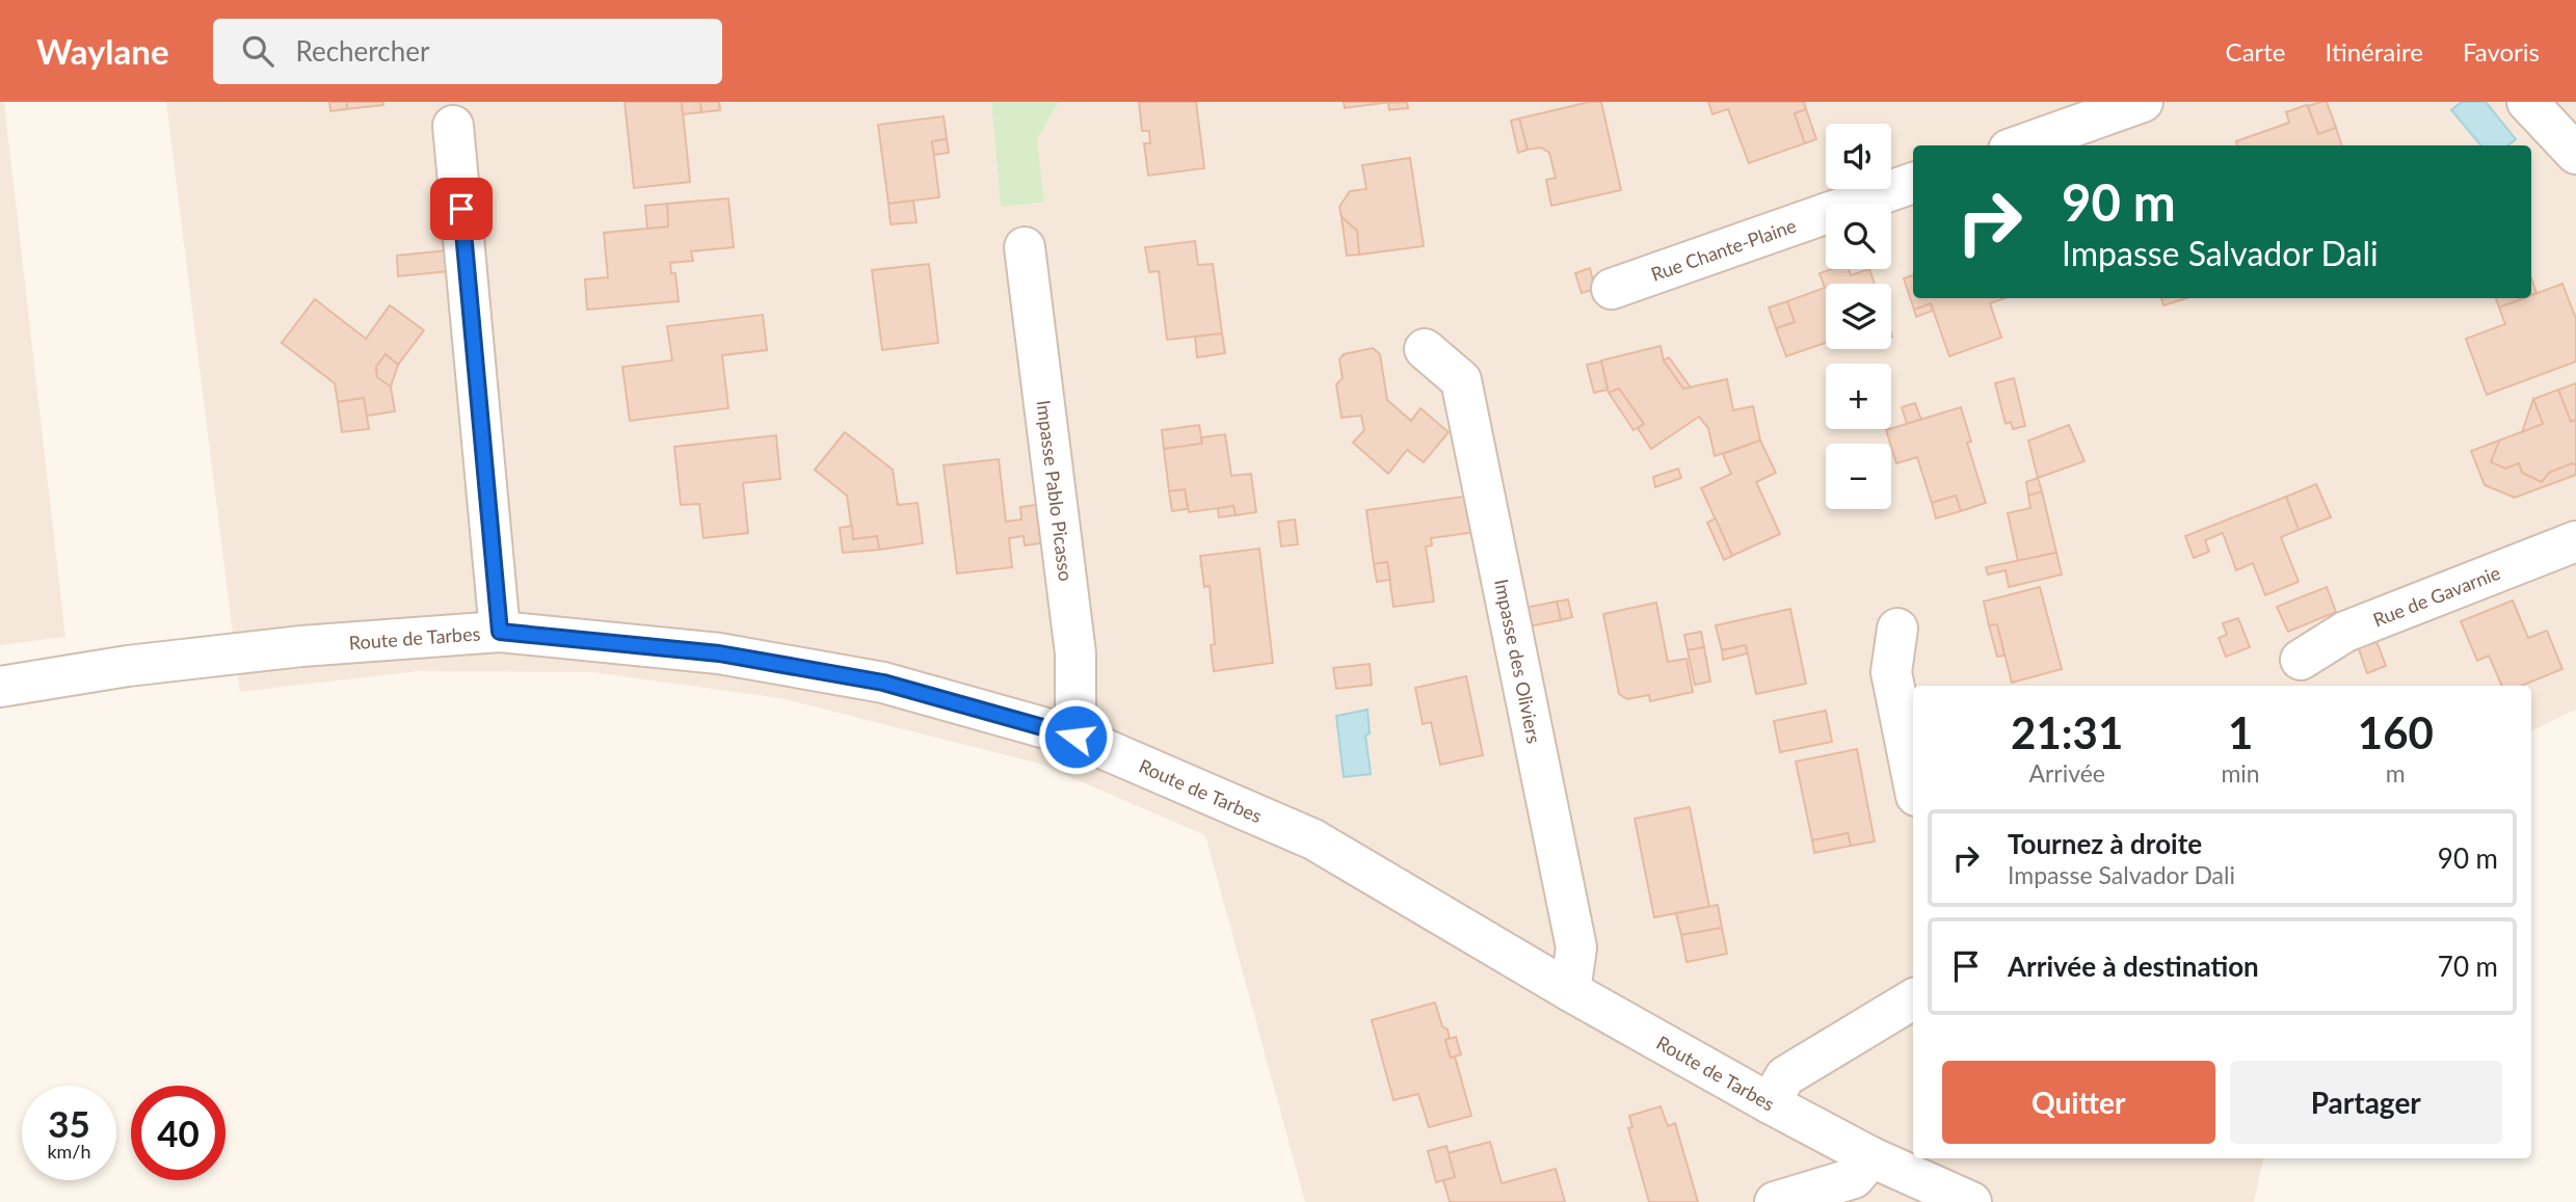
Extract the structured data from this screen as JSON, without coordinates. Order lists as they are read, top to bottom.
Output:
{
  "streets": {
    "street": [
      "Rue Chante-Plaine",
      "Impasse Pablo Picasso",
      "Rue de Gavarnie",
      "Route de Tarbes",
      "Impasse des Oliviers"
    ]
  },
  "crossings": [
    ["Impasse Pablo Picasso", "Route de Tarbes"],
    ["Route de Tarbes", "Impasse des Oliviers"]
  ],
  "page": {
    "header": "Waylane",
    "search": "Rechercher",
    "nav": ["Carte", "Itinéraire", "Favoris"],
    "map_buttons": ["+", "−"],
    "turn": ["90 m", "Impasse Salvador Dali"],
    "eta": [
      "21:31",
      "Arrivée",
      "1",
      "min",
      "160",
      "m"
    ],
    "list": [
      {
        "name": "Tournez à droite",
        "note": "Impasse Salvador Dali",
        "value": "90 m"
      },
      {
        "name": "Arrivée à destination",
        "value": "70 m"
      }
    ],
    "buttons": ["Quitter", "Partager"],
    "speed": "35 km/h",
    "limit": "40"
  }
}
